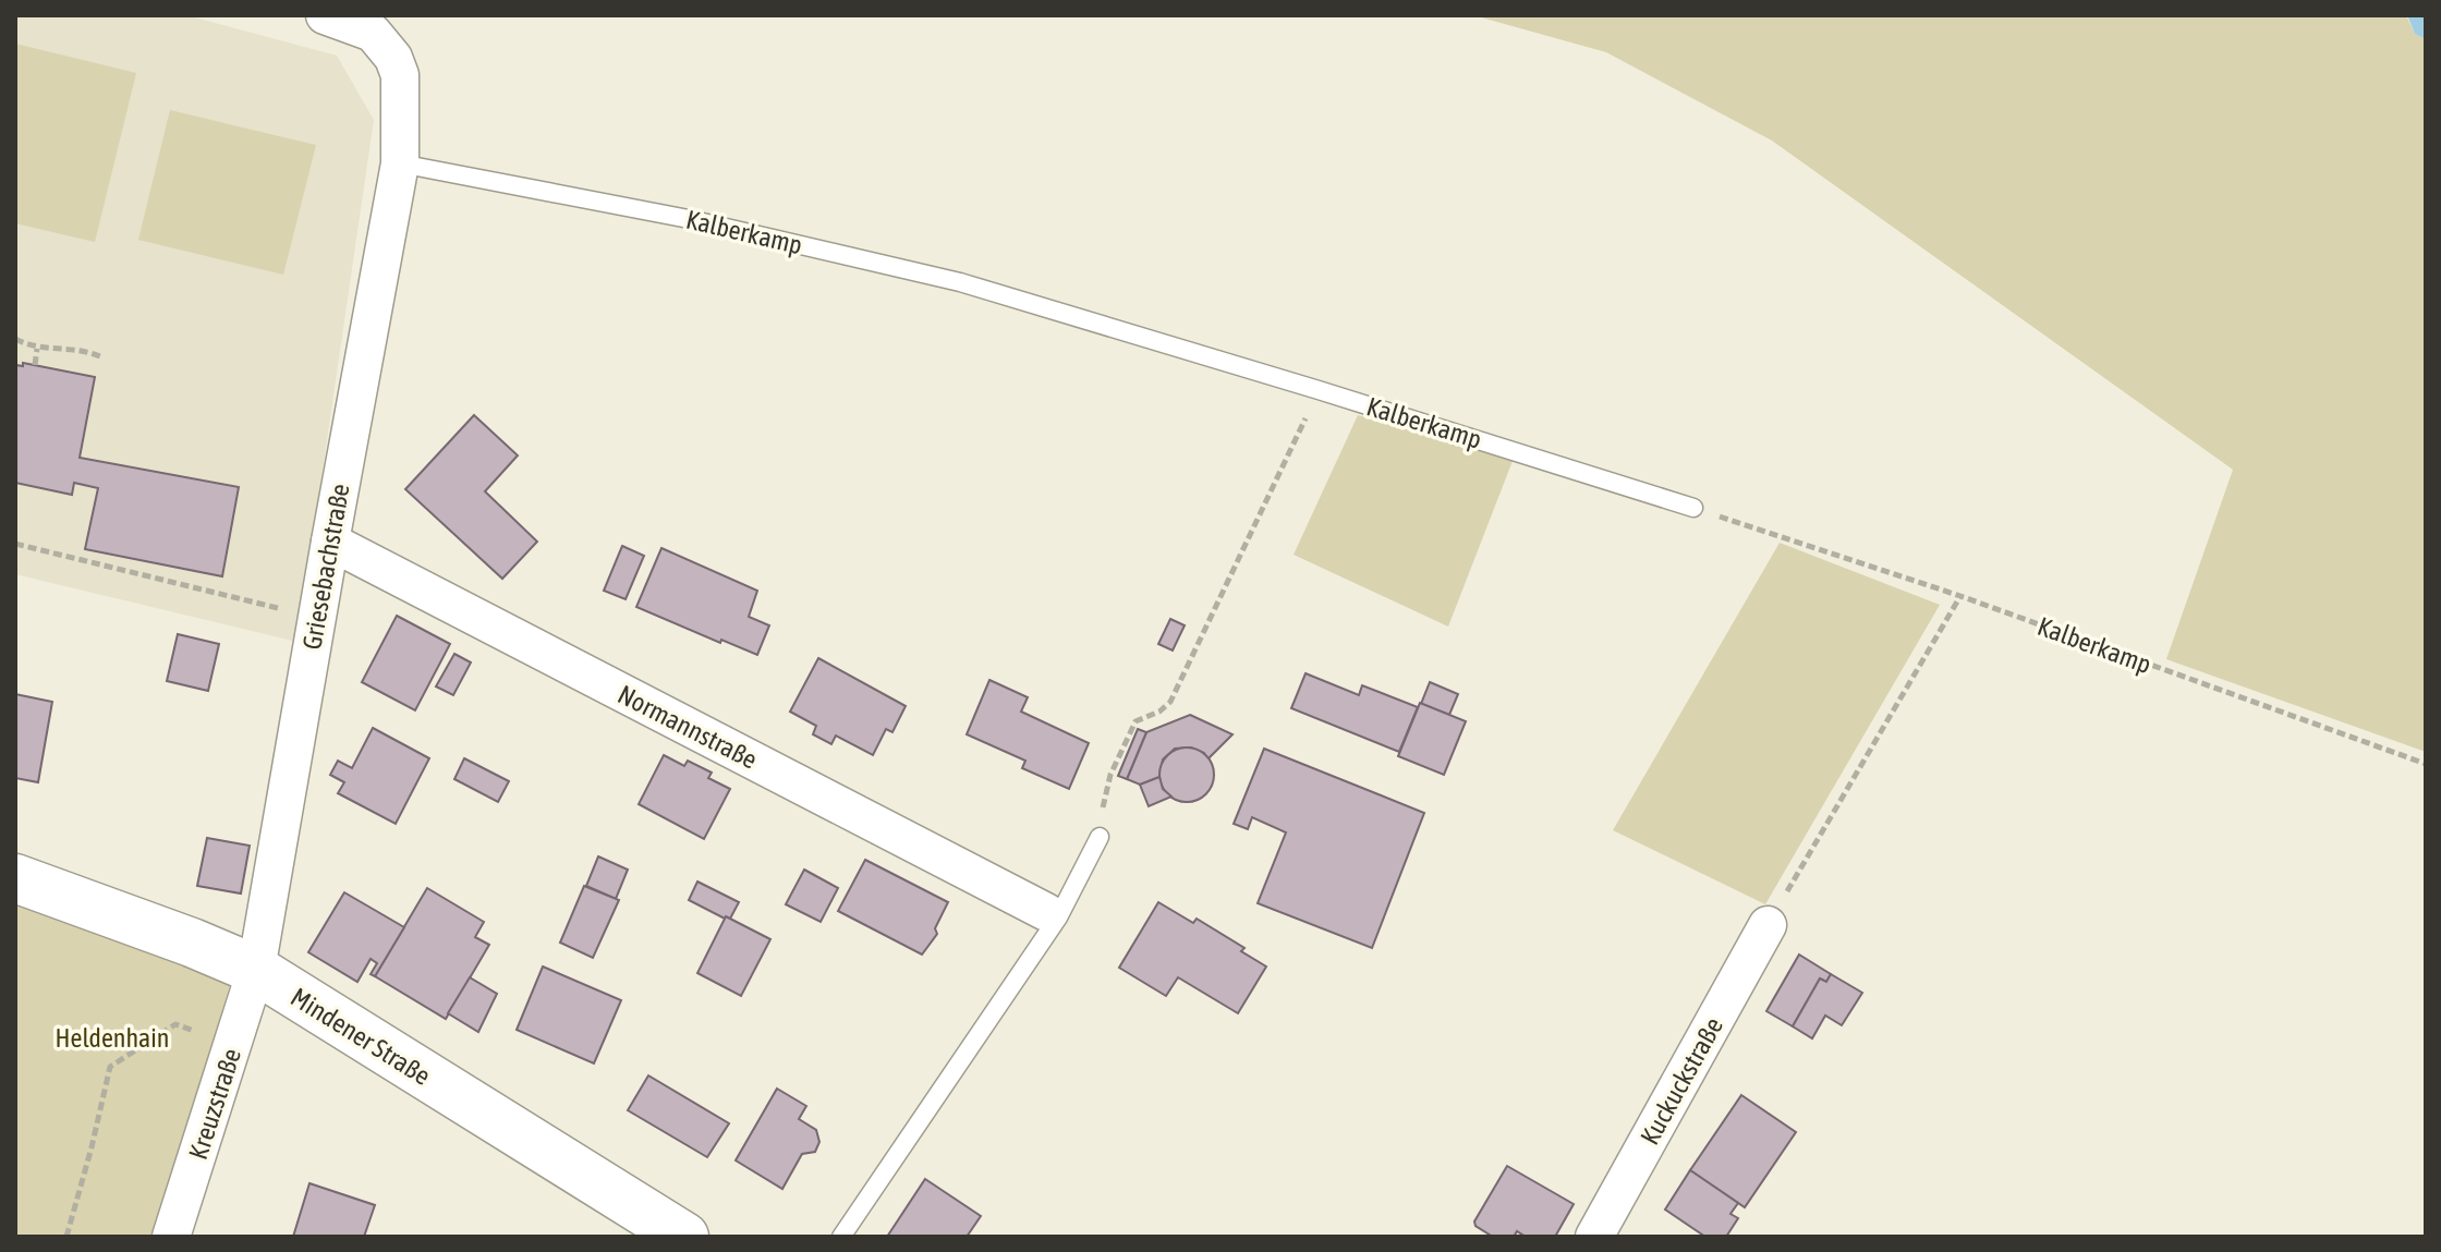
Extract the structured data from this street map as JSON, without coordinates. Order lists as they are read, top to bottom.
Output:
{
  "streets": {
    "street": [
      "Griesebachstraße",
      "Normannstraße",
      "Mindener Straße",
      "Kuckuckstraße",
      "Kreuzstraße"
    ],
    "lane": ["Kalberkamp"]
  },
  "crossings": [
    ["Kalberkamp", "Griesebachstraße"],
    ["Griesebachstraße", "Normannstraße"],
    ["Griesebachstraße", "Mindener Straße"],
    ["Griesebachstraße", "Kreuzstraße"],
    ["Mindener Straße", "Kreuzstraße"]
  ],
  "parks": ["Heldenhain"]
}
